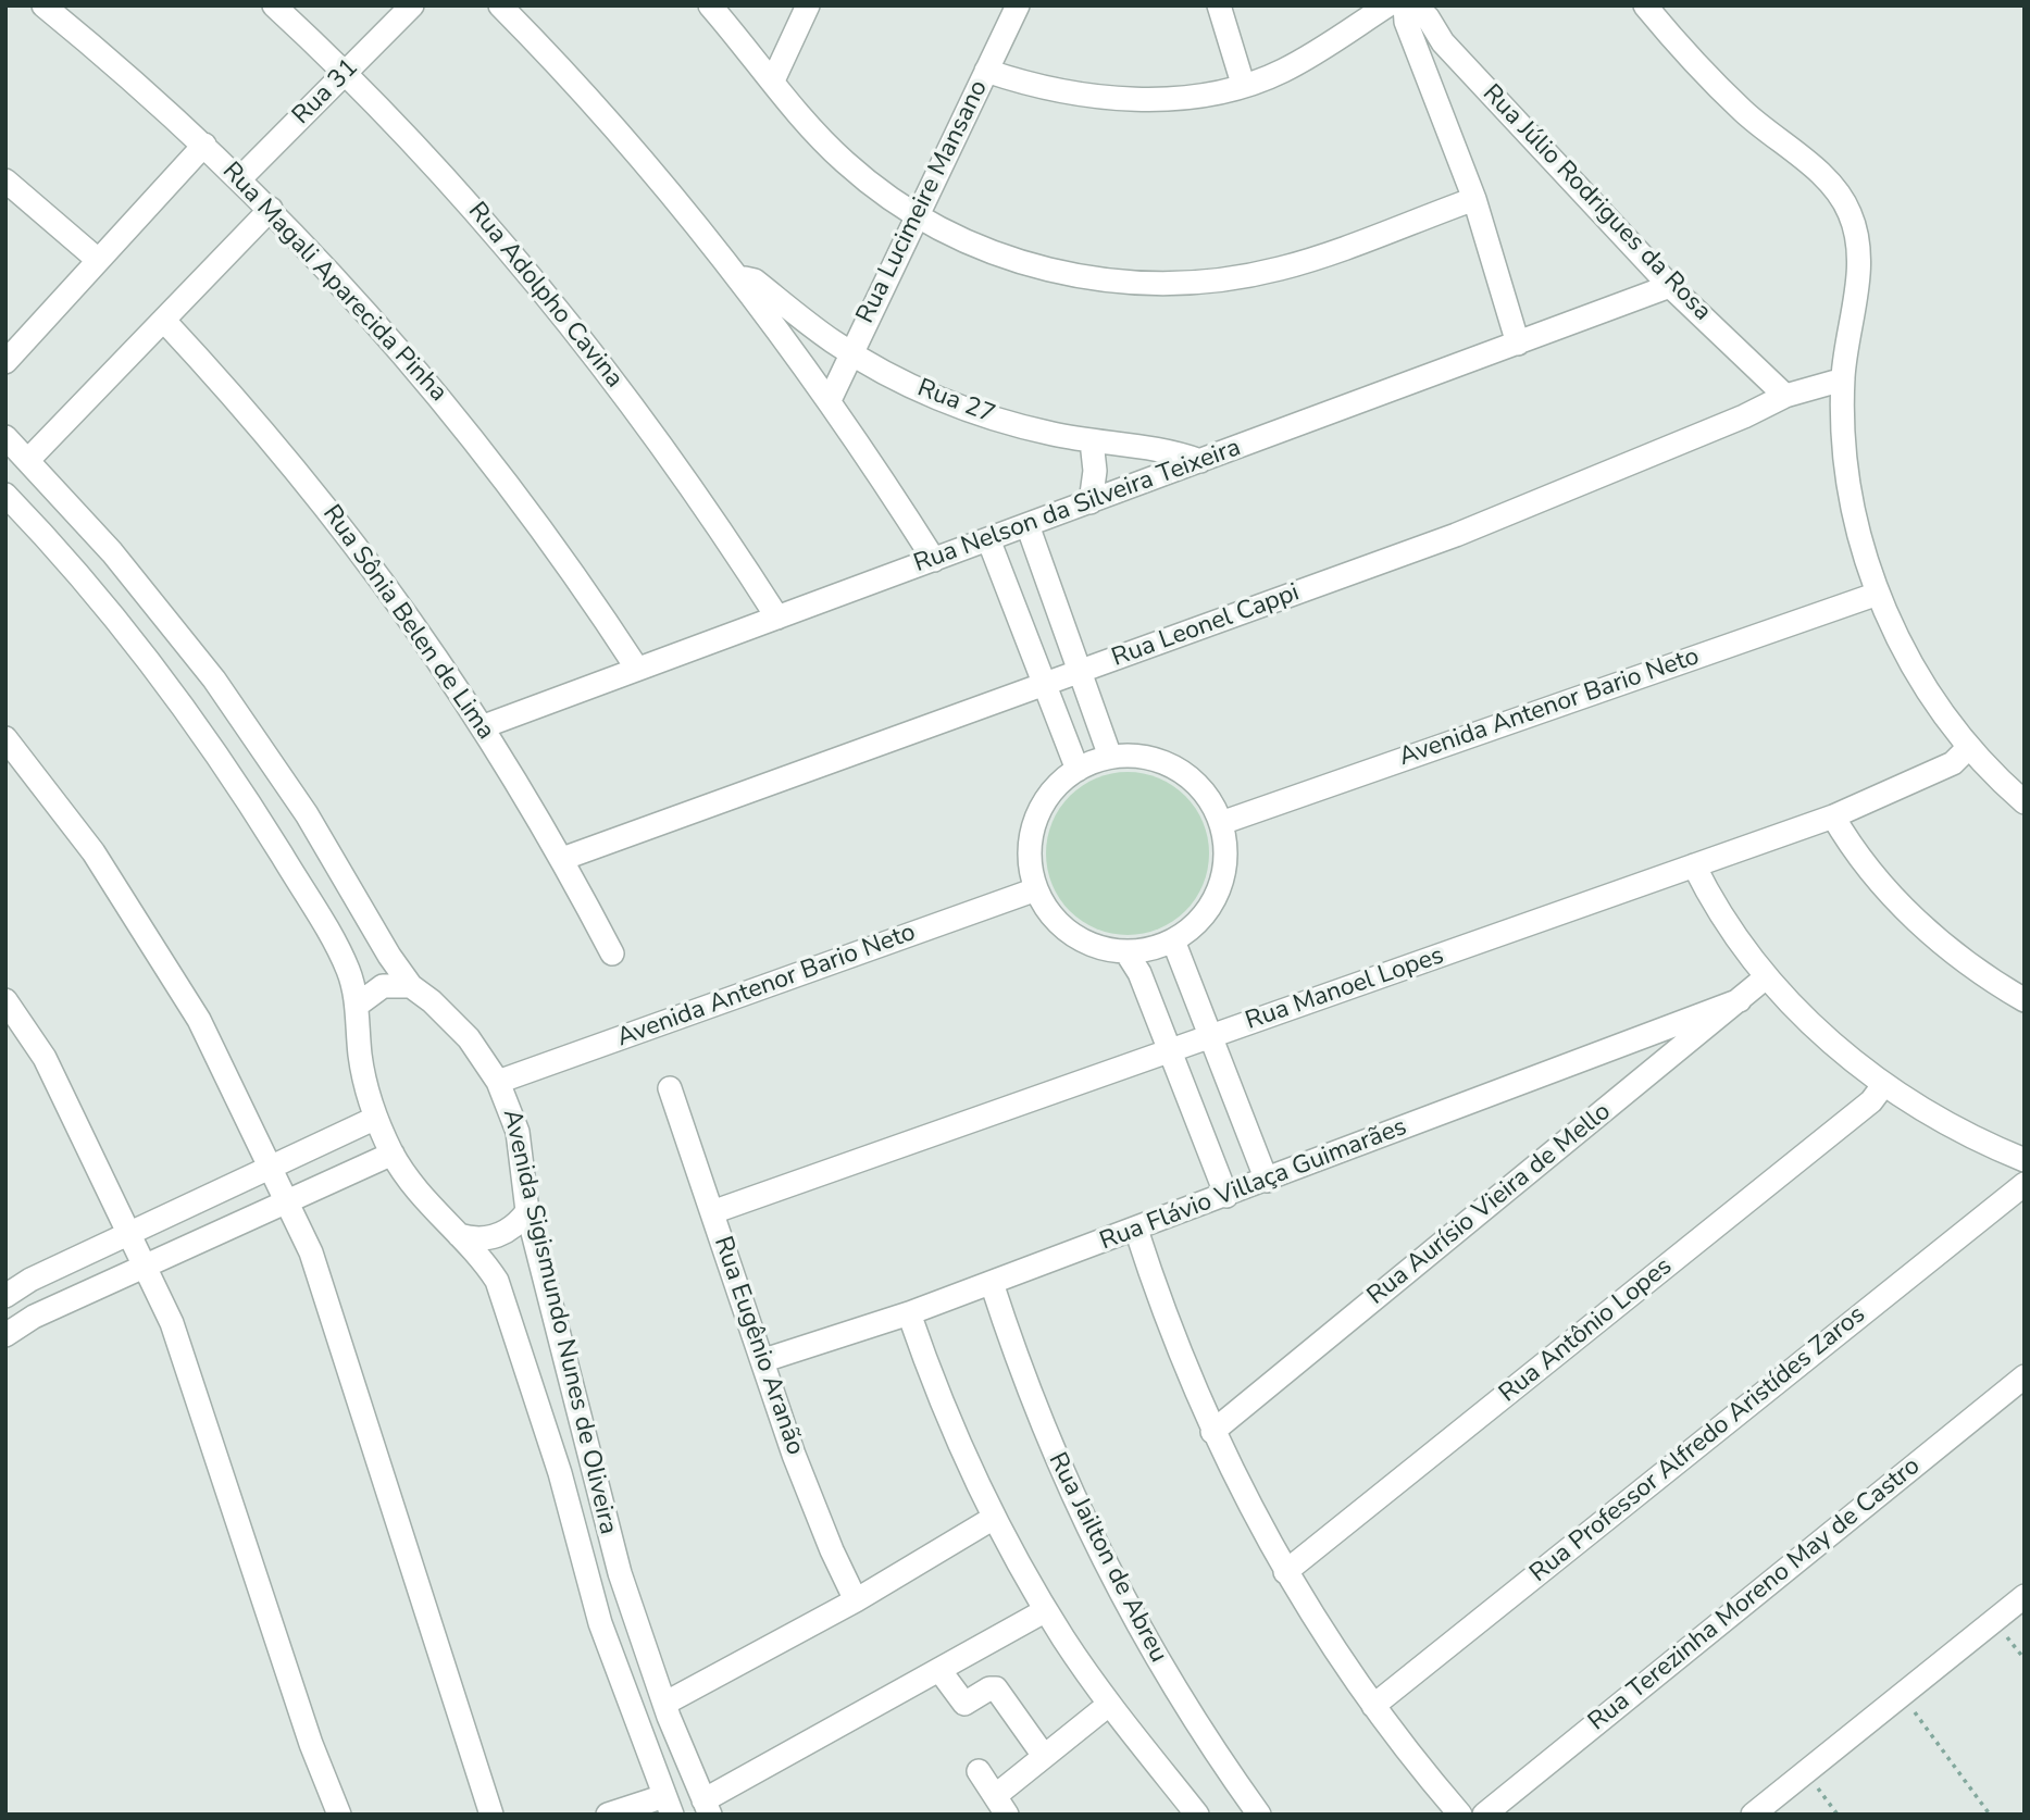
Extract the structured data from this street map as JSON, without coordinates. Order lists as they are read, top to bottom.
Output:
{
  "streets": {
    "street": [
      "Rua 31",
      "Rua Lucimeire Mansano",
      "Rua Júlio Rodrigues da Rosa",
      "Rua Magali Aparecida Pinha",
      "Rua Adolpho Cavina",
      "Rua 27",
      "Rua Nelson da Silveira Teixeira",
      "Rua Sônia Belen de Lima",
      "Rua Leonel Cappi",
      "Avenida Antenor Bario Neto",
      "Rua Manoel Lopes",
      "Rua Flávio Villaça Guimarães",
      "Rua Aurísio Vieira de Mello",
      "Avenida Sigismundo Nunes de Oliveira",
      "Rua Antônio Lopes",
      "Rua Eugênio Aranão",
      "Rua Professor Alfredo Aristídes Zaros",
      "Rua Jailton de Abreu",
      "Rua Terezinha Moreno May de Castro"
    ]
  },
  "crossings": [
    ["Rua 31", "Rua Magali Aparecida Pinha"],
    ["Rua 31", "Rua Adolpho Cavina"],
    ["Rua Lucimeire Mansano", "Rua 27"],
    ["Rua Júlio Rodrigues da Rosa", "Rua Nelson da Silveira Teixeira"],
    ["Rua Júlio Rodrigues da Rosa", "Rua Leonel Cappi"],
    ["Rua Magali Aparecida Pinha", "Rua Nelson da Silveira Teixeira"],
    ["Rua Adolpho Cavina", "Rua Nelson da Silveira Teixeira"],
    ["Rua 27", "Rua Nelson da Silveira Teixeira"],
    ["Rua Nelson da Silveira Teixeira", "Rua Sônia Belen de Lima"],
    ["Rua Sônia Belen de Lima", "Rua Leonel Cappi"],
    ["Avenida Antenor Bario Neto", "Avenida Sigismundo Nunes de Oliveira"],
    ["Rua Manoel Lopes", "Rua Eugênio Aranão"],
    ["Rua Flávio Villaça Guimarães", "Rua Aurísio Vieira de Mello"],
    ["Rua Flávio Villaça Guimarães", "Rua Eugênio Aranão"],
    ["Rua Flávio Villaça Guimarães", "Rua Jailton de Abreu"]
  ]
}
